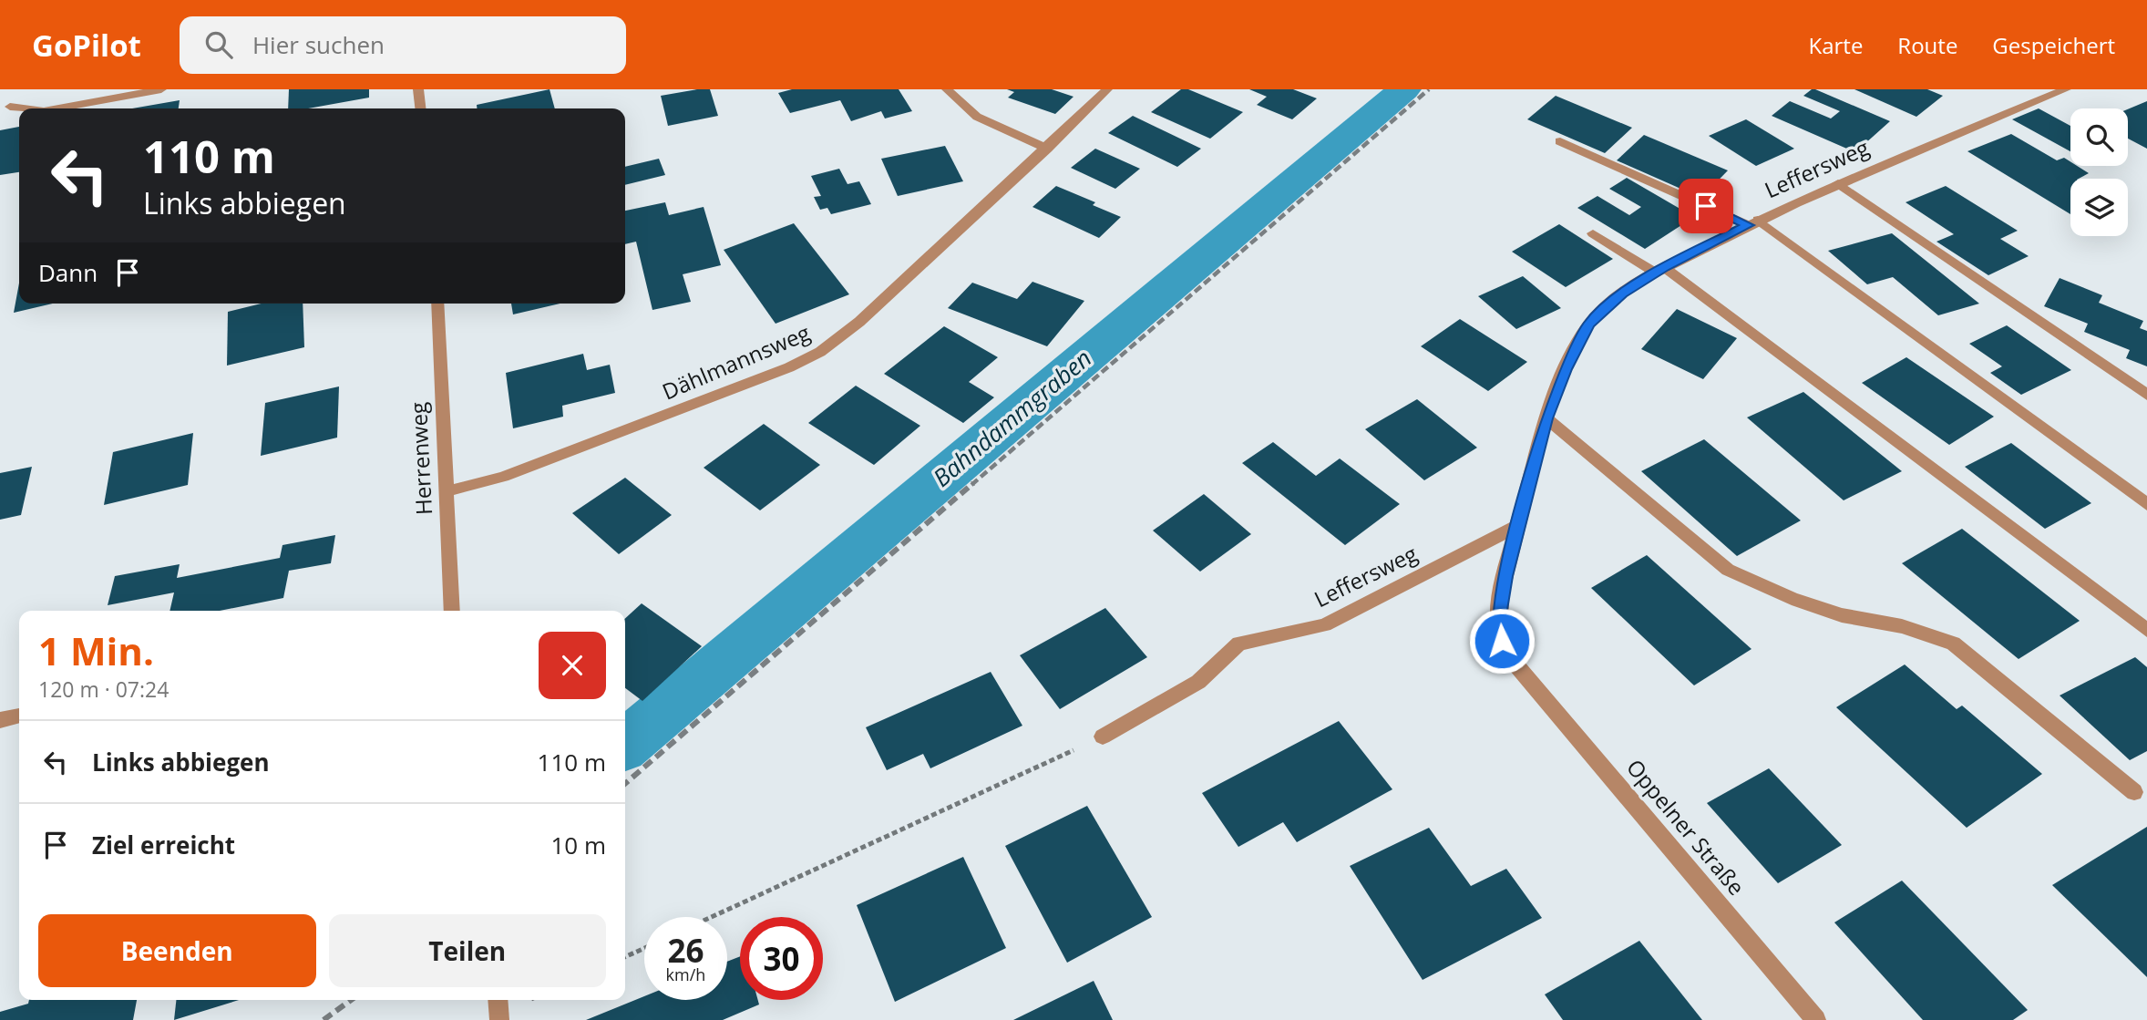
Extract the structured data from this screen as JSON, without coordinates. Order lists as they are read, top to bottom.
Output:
{
  "streets": {
    "street": [
      "Leffersweg",
      "Dählmannsweg",
      "Herrenweg",
      "Oppelner Straße"
    ]
  },
  "crossings": [
    ["Leffersweg", "Oppelner Straße"],
    ["Dählmannsweg", "Herrenweg"]
  ],
  "water": ["Bahndammgraben"],
  "page": {
    "header": "GoPilot",
    "search": "Hier suchen",
    "nav": ["Karte", "Route", "Gespeichert"],
    "turn": ["110 m", "Links abbiegen"],
    "then": "Dann",
    "heading": ["1 Min.", "120 m · 07:24"],
    "list": [
      {
        "name": "Links abbiegen",
        "value": "110 m"
      },
      {
        "name": "Ziel erreicht",
        "value": "10 m"
      }
    ],
    "buttons": ["Beenden", "Teilen"],
    "speed": "26 km/h",
    "limit": "30"
  }
}
